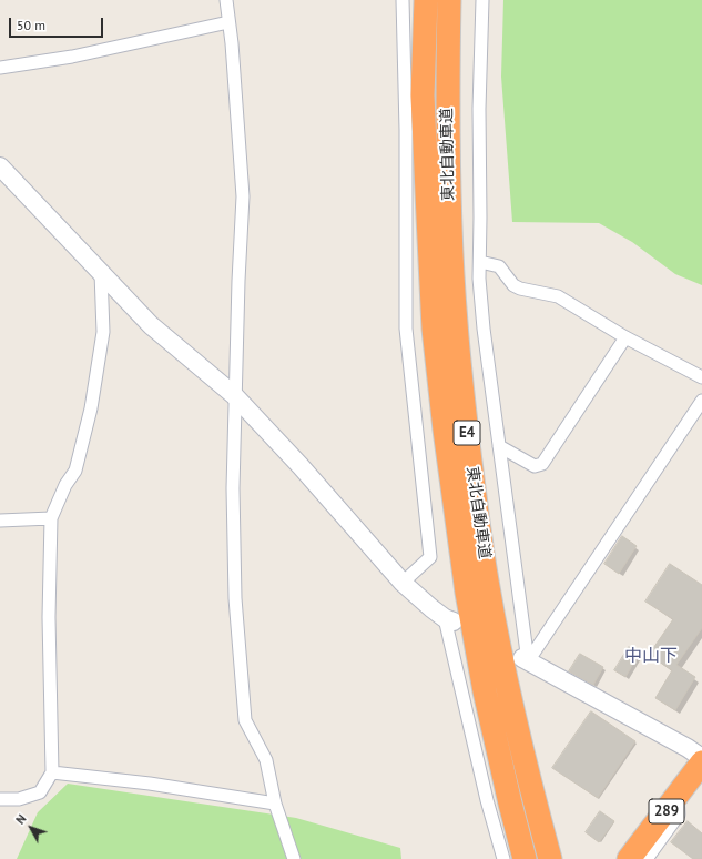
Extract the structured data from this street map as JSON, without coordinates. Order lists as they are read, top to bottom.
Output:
{
  "streets": {
    "highway": ["東北自動車道", "E4", "289"]
  },
  "districts": ["中山下"],
  "scale_bar": "50 m",
  "north": "top left"
}
